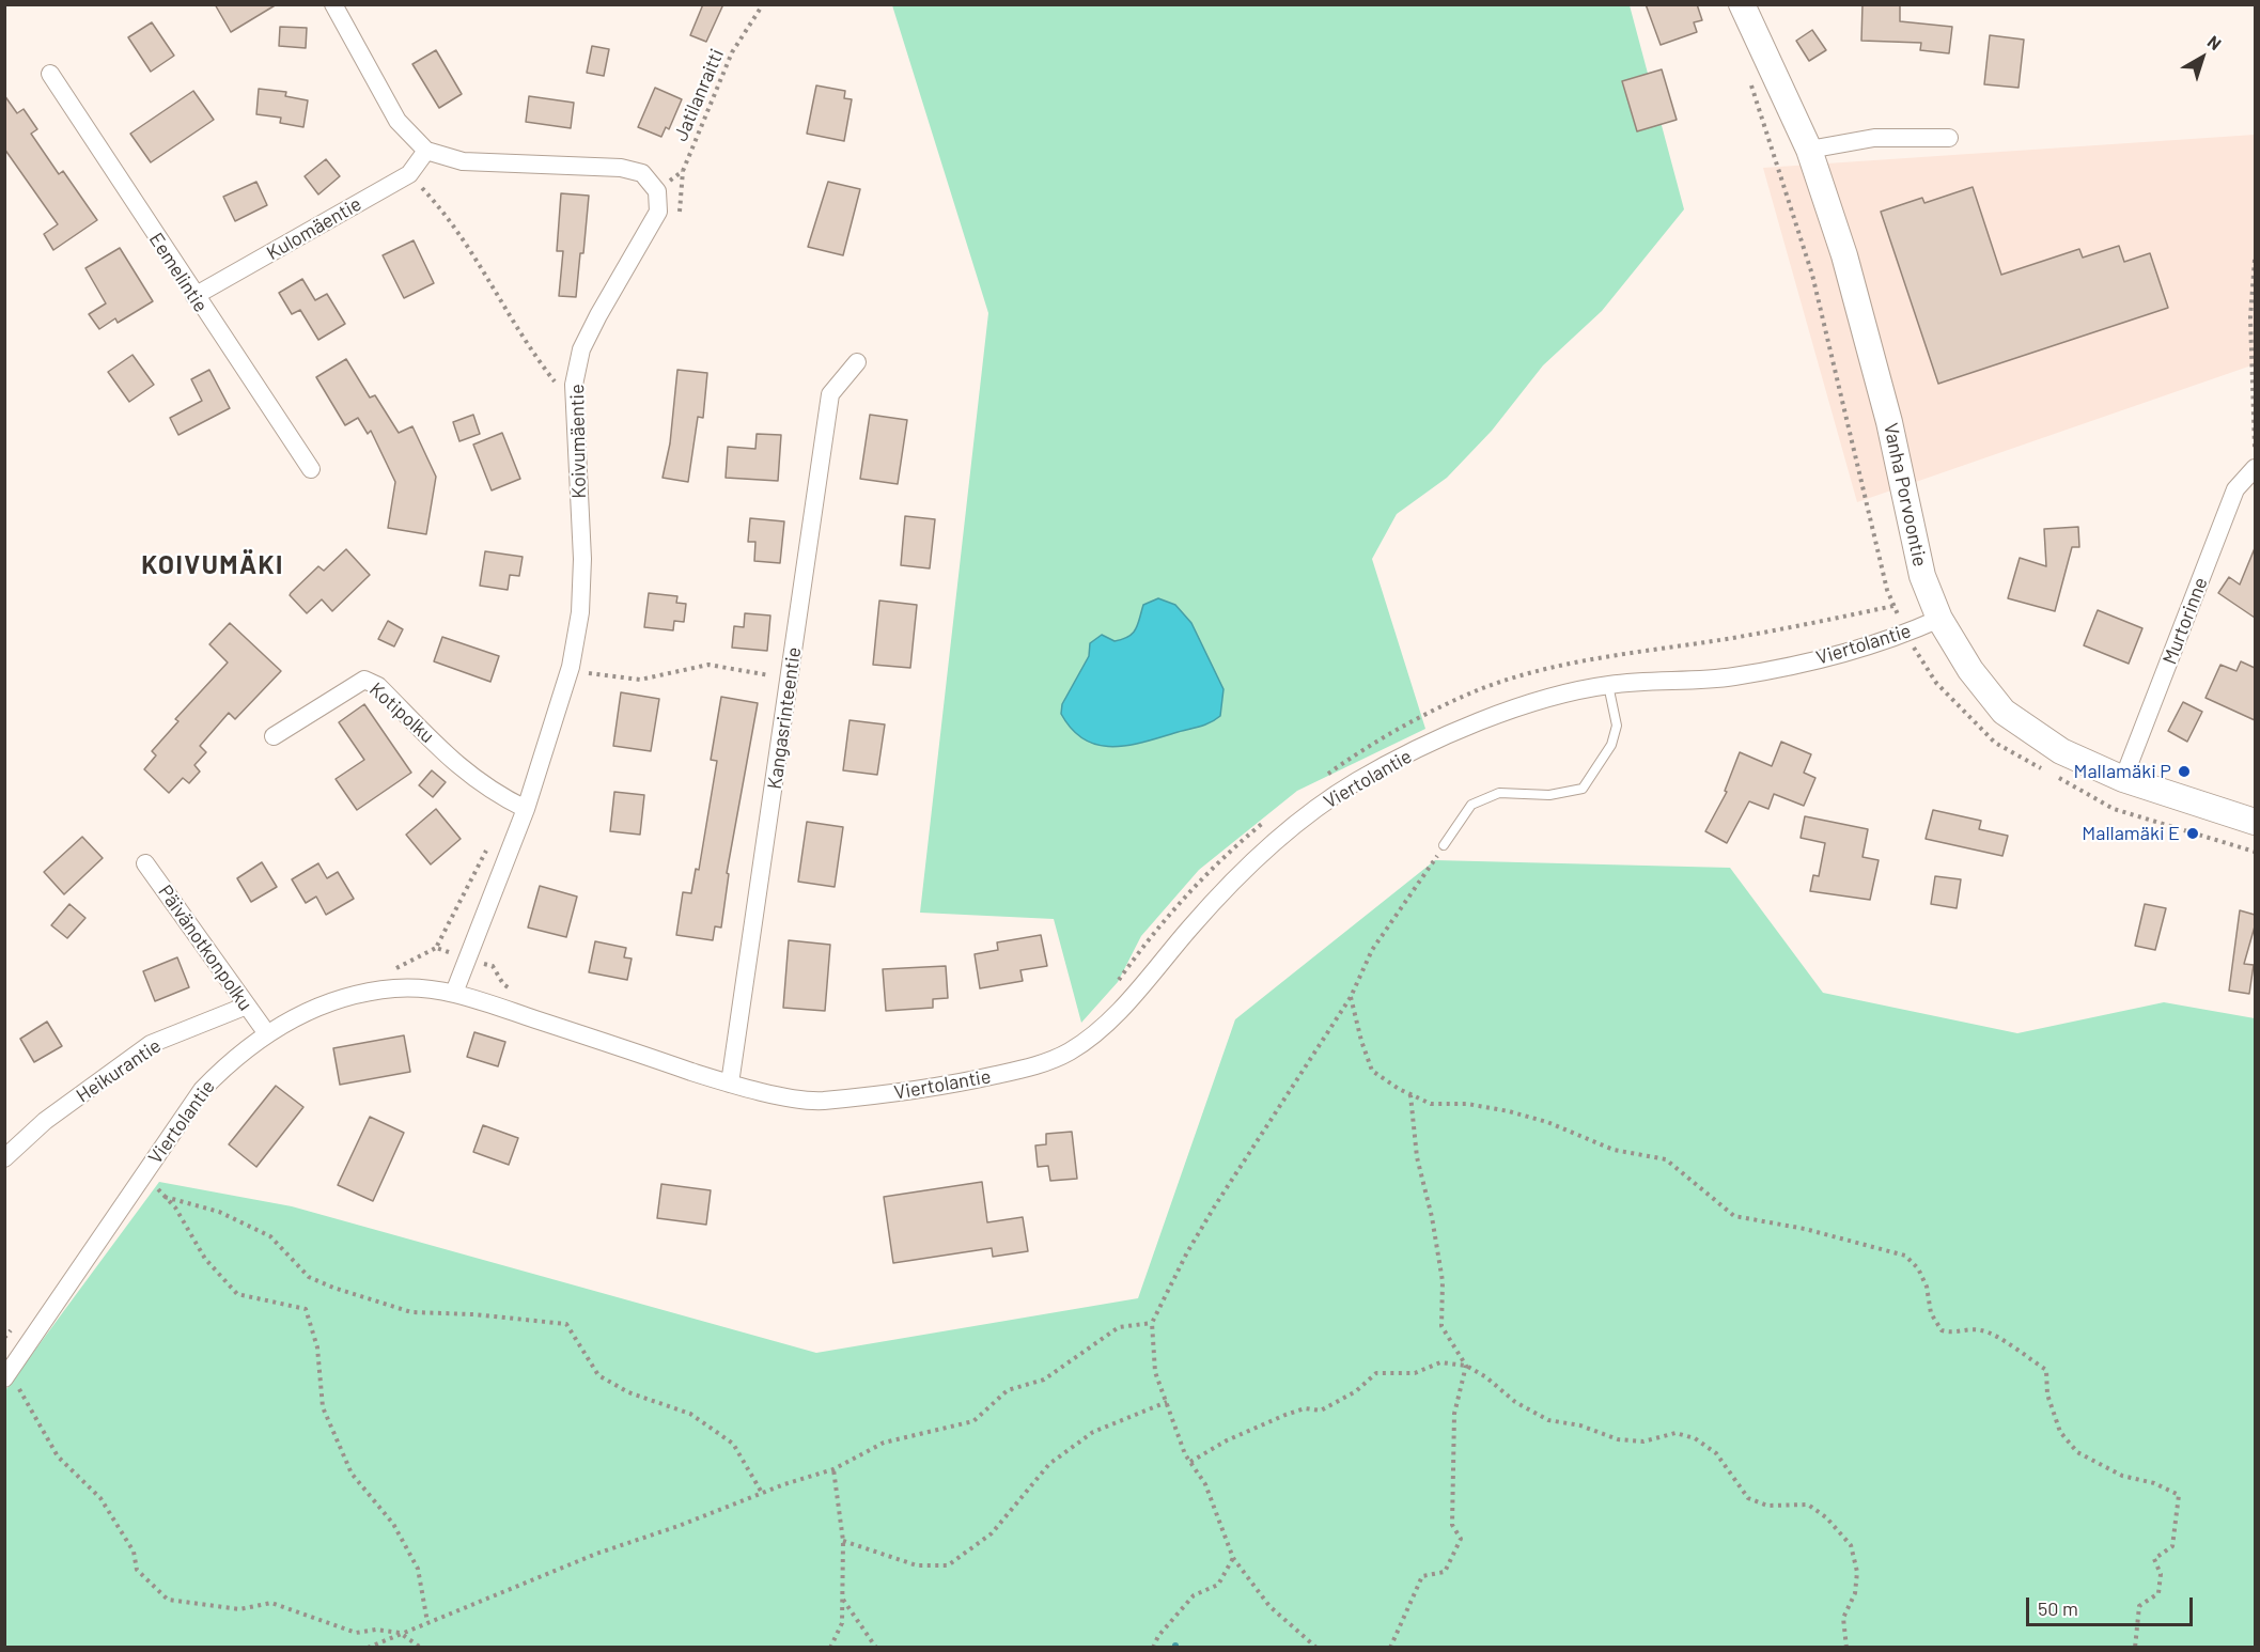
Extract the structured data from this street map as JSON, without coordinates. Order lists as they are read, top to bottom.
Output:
{
  "streets": {
    "main road": ["Vanha Porvoontie"],
    "street": [
      "Kulomäentie",
      "Eemelintie",
      "Koivumäentie",
      "Murtorinne",
      "Viertolantie",
      "Kotipolku",
      "Kangasrinteentie",
      "Päivänotkonpolku",
      "Heikurantie"
    ],
    "path": ["Jatilanraitti"]
  },
  "crossings": [
    ["Jatilanraitti", "Koivumäentie"],
    ["Kulomäentie", "Eemelintie"],
    ["Koivumäentie", "Viertolantie"],
    ["Koivumäentie", "Kotipolku"],
    ["Vanha Porvoontie", "Murtorinne"],
    ["Vanha Porvoontie", "Viertolantie"],
    ["Viertolantie", "Kangasrinteentie"],
    ["Viertolantie", "Päivänotkonpolku"],
    ["Päivänotkonpolku", "Heikurantie"]
  ],
  "districts": ["KOIVUMÄKI"],
  "places": ["Mallamäki P", "Mallamäki E"],
  "scale_bar": "50 m",
  "north": "top right"
}
